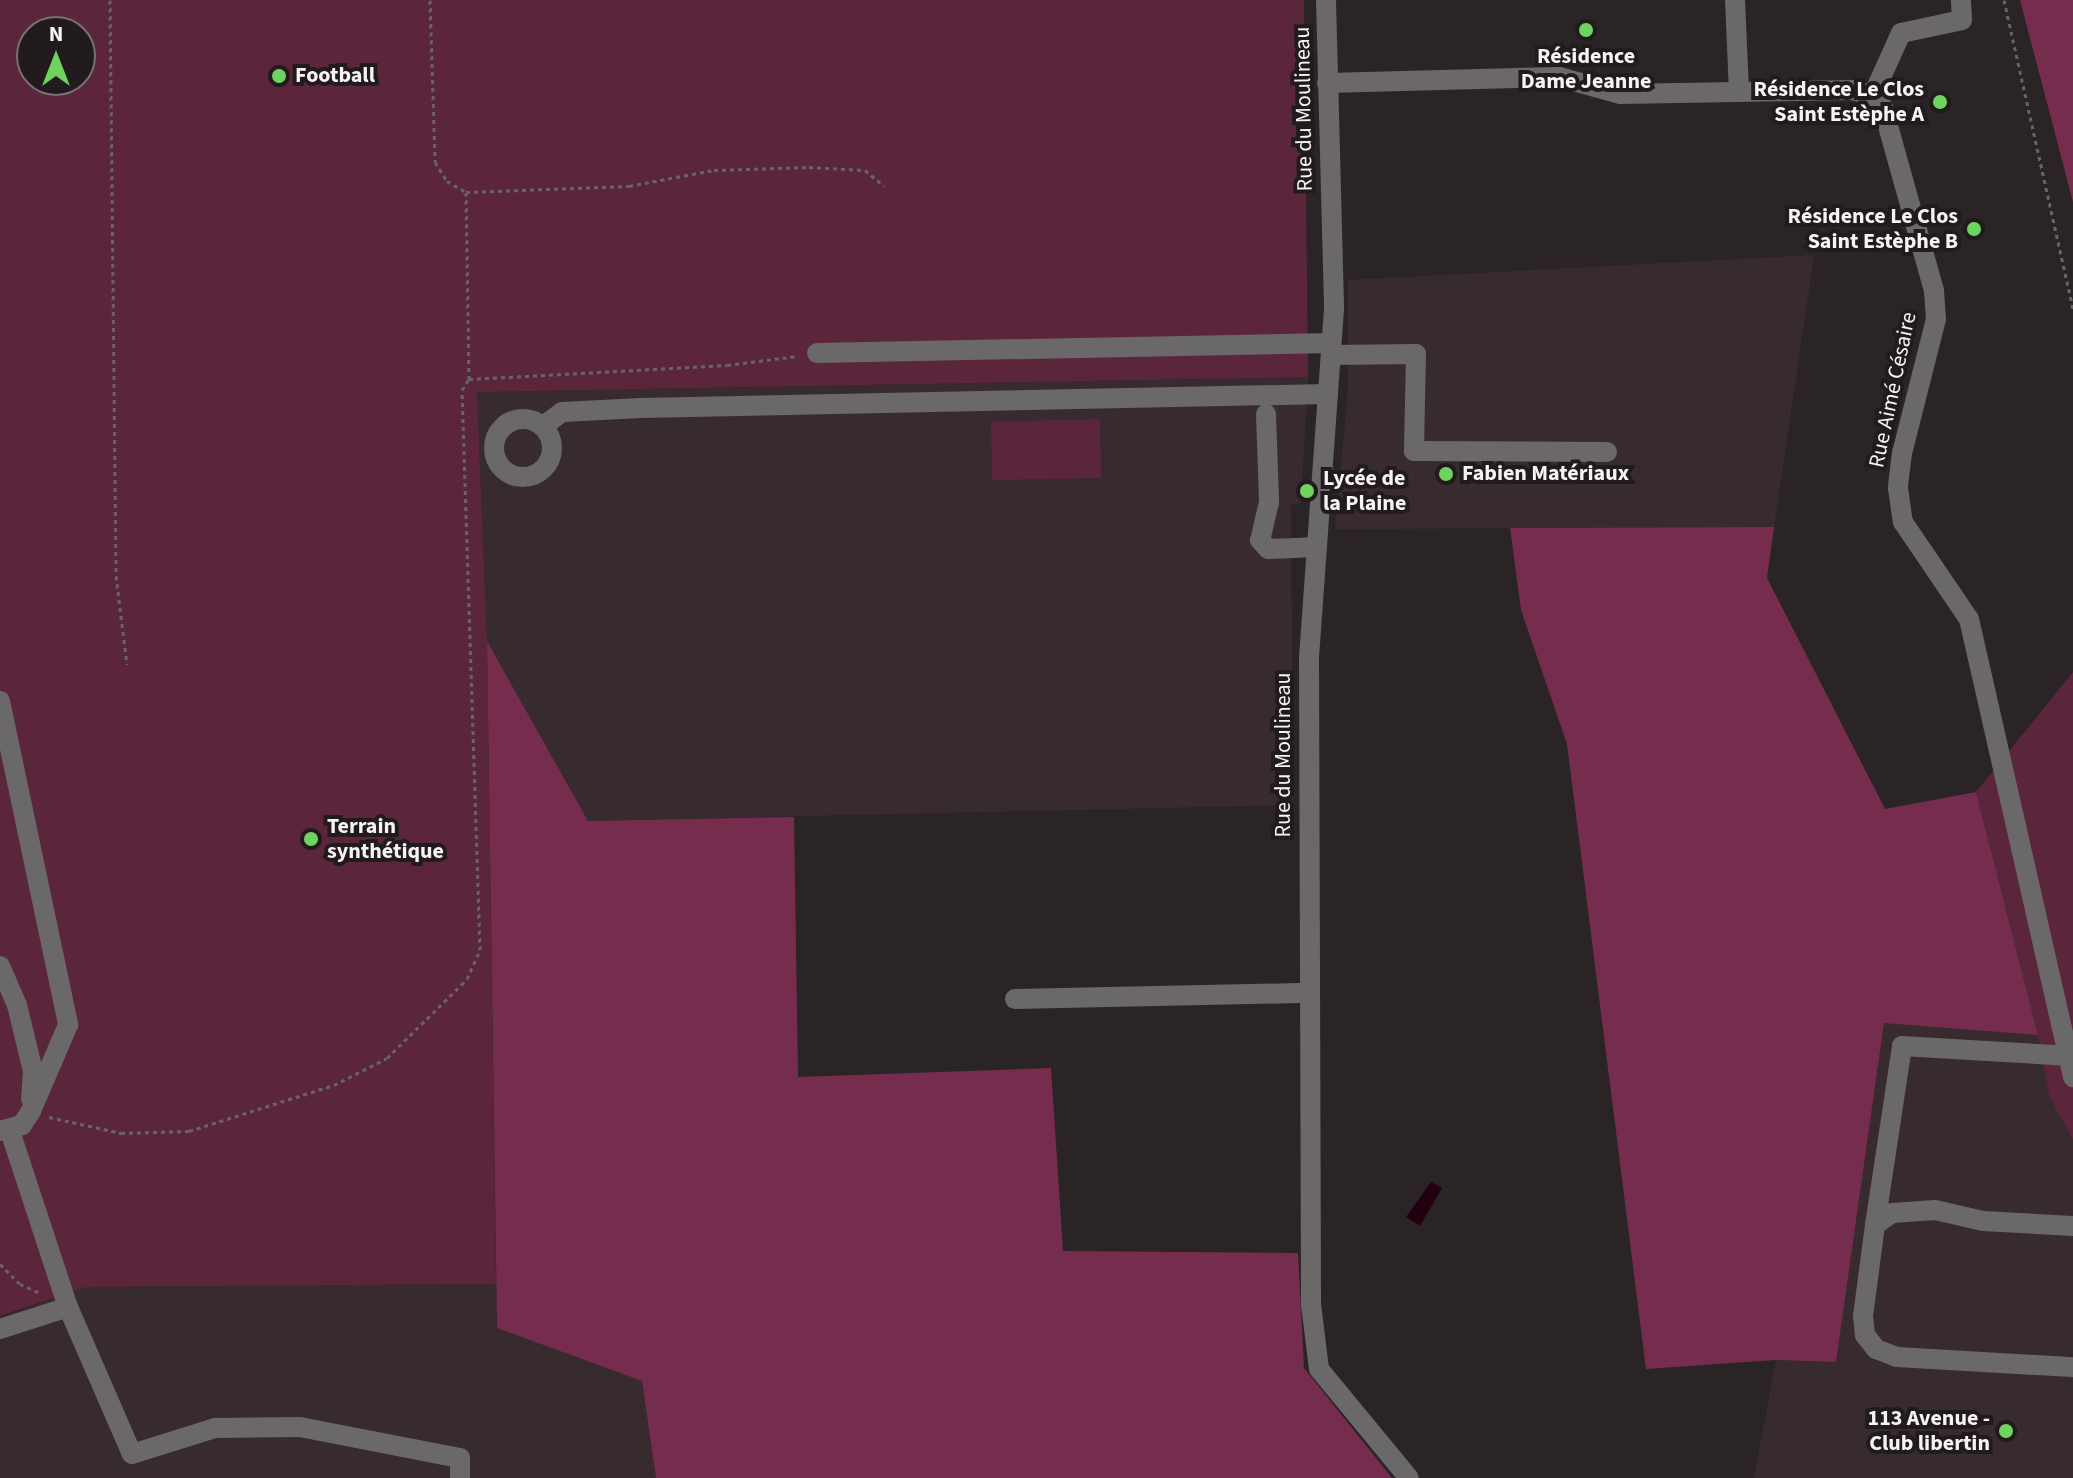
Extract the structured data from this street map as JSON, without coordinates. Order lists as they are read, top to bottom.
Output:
{
  "streets": {
    "street": ["Rue du Moulineau", "Rue Aimé Césaire"]
  },
  "places": [
    "Résidence Dame Jeanne",
    "Football",
    "Résidence Le Clos Saint Estèphe A",
    "Résidence Le Clos Saint Estèphe B",
    "Fabien Matériaux",
    "Lycée de la Plaine",
    "Terrain synthétique",
    "113 Avenue - Club libertin"
  ],
  "north": "top"
}
